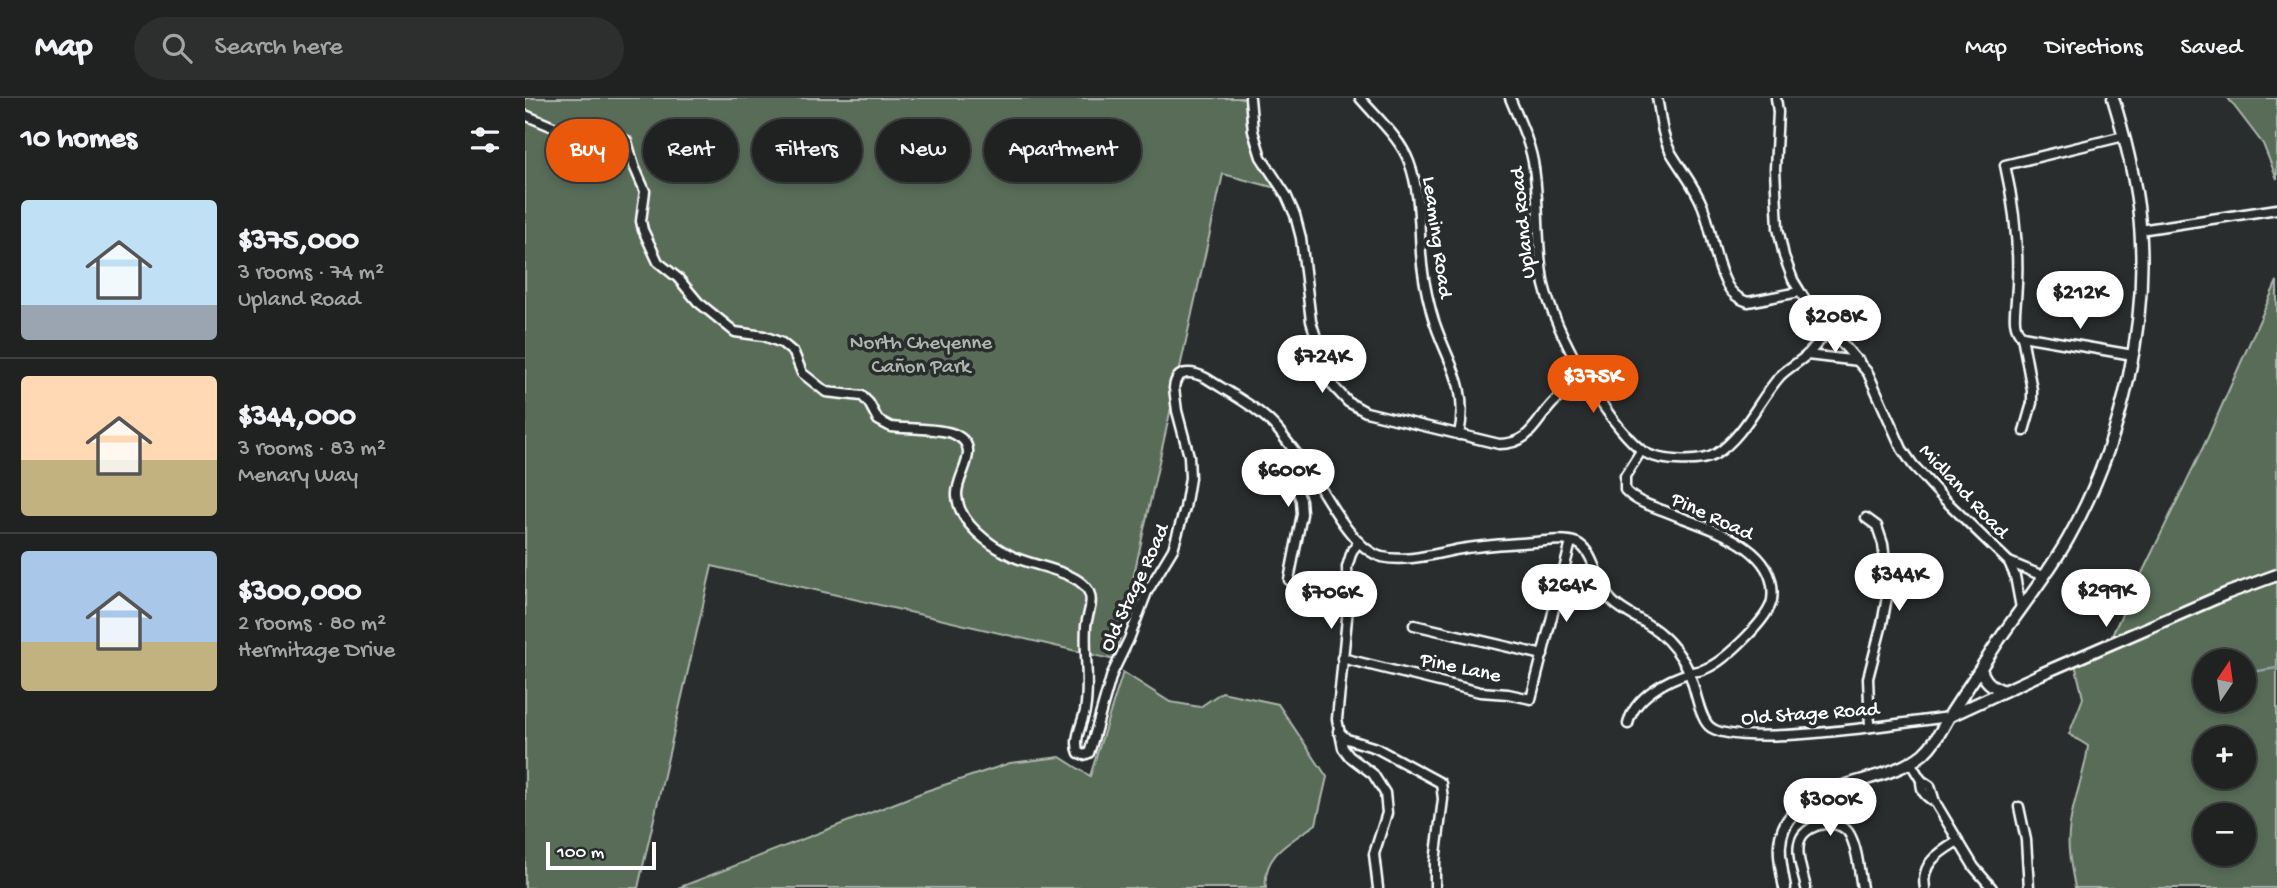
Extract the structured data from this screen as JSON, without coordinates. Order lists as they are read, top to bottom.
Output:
{
  "streets": {
    "street": [
      "Upland Road",
      "Leaming Road",
      "Midland Road",
      "Pine Road",
      "Old Stage Road",
      "Pine Lane"
    ]
  },
  "crossings": [
    ["Upland Road", "Pine Road"],
    ["Pine Road", "Old Stage Road"]
  ],
  "parks": ["North Cheyenne Cañon Park"],
  "scale_bar": "100 m",
  "north": "top",
  "page": {
    "header": "Map",
    "search": "Search here",
    "nav": ["Map", "Directions", "Saved"],
    "heading": "10 homes",
    "chip": [
      "Buy",
      "Rent",
      "Filters",
      "New",
      "Apartment"
    ],
    "list": [
      {
        "name": "$375,000",
        "note": "3 rooms · 74 m² · Upland Road"
      },
      {
        "name": "$344,000",
        "note": "3 rooms · 83 m² · Menary Way"
      },
      {
        "name": "$300,000",
        "note": "2 rooms · 80 m² · Hermitage Drive"
      }
    ],
    "price": [
      "$212K",
      "$208K",
      "$724K",
      "$375K",
      "$600K",
      "$344K",
      "$264K",
      "$299K",
      "$706K",
      "$300K"
    ],
    "map_buttons": ["+", "−"],
    "scale": "100 m"
  }
}
